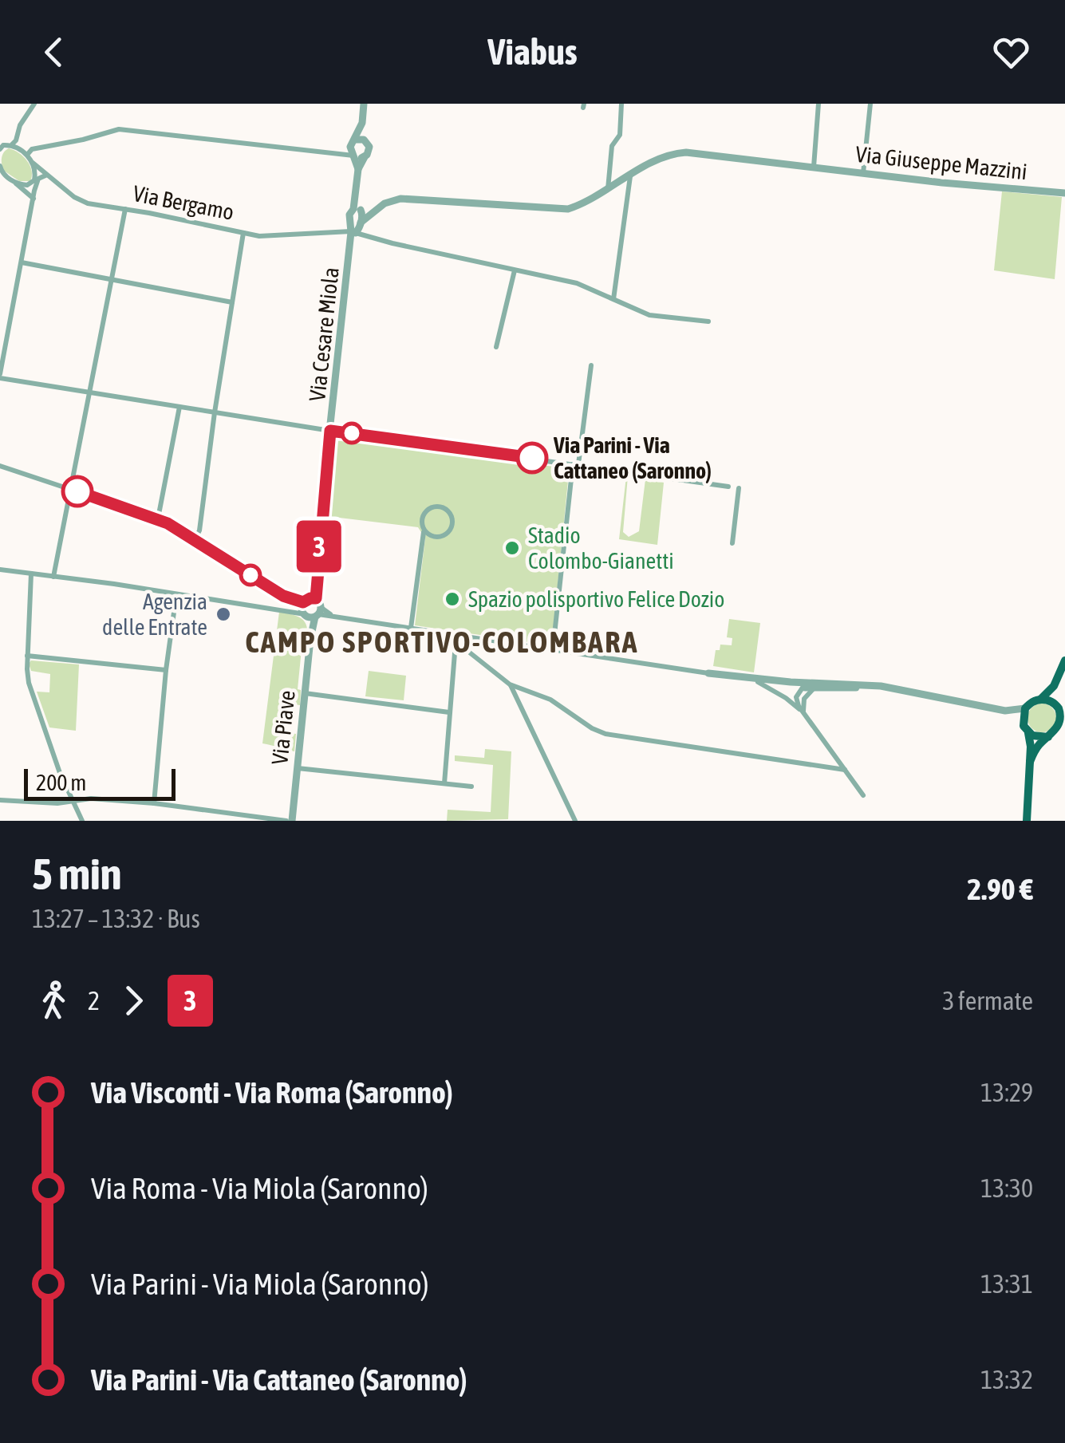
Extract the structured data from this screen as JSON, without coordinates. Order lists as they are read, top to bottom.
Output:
{
  "streets": {
    "street": [
      "Via Giuseppe Mazzini",
      "Via Bergamo",
      "Via Cesare Miola",
      "Via Piave"
    ]
  },
  "crossings": [
    ["Via Giuseppe Mazzini", "Via Bergamo"],
    ["Via Bergamo", "Via Cesare Miola"]
  ],
  "districts": ["CAMPO SPORTIVO-COLOMBARA"],
  "places": [
    "Via Parini - Via Cattaneo (Saronno)",
    "Stadio Colombo-Gianetti",
    "Spazio polisportivo Felice Dozio",
    "Agenzia delle Entrate"
  ],
  "lines": ["bus line 3"],
  "scale_bar": "200 m",
  "page": {
    "header": "Viabus",
    "on_map": "3",
    "scale": "200 m",
    "heading": ["5 min", "13:27 – 13:32 · Bus", "2.90 €"],
    "legs": ["2", "3", "3 fermate"],
    "list": [
      {
        "name": "Via Visconti - Via Roma (Saronno)",
        "value": "13:29"
      },
      {
        "name": "Via Roma - Via Miola (Saronno)",
        "value": "13:30"
      },
      {
        "name": "Via Parini - Via Miola (Saronno)",
        "value": "13:31"
      },
      {
        "name": "Via Parini - Via Cattaneo (Saronno)",
        "value": "13:32"
      }
    ]
  }
}
